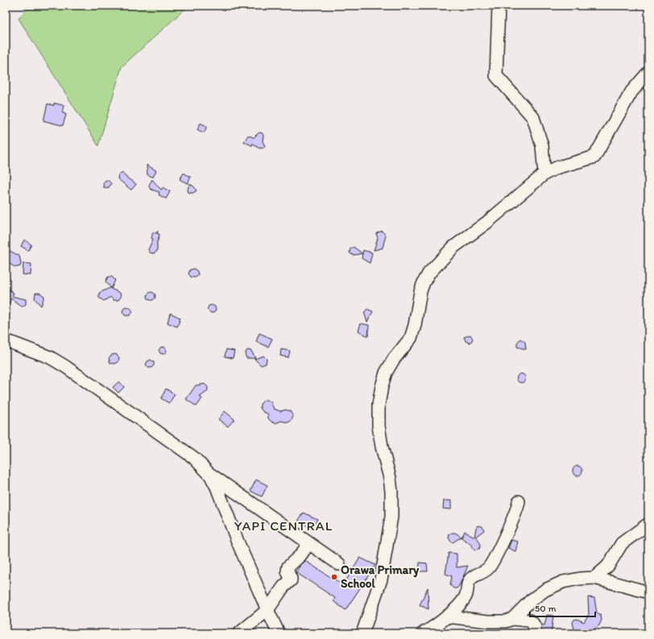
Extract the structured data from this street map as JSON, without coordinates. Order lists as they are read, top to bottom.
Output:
{
  "districts": ["YAPI CENTRAL"],
  "places": ["Orawa Primary School"],
  "scale_bar": "50 m"
}
